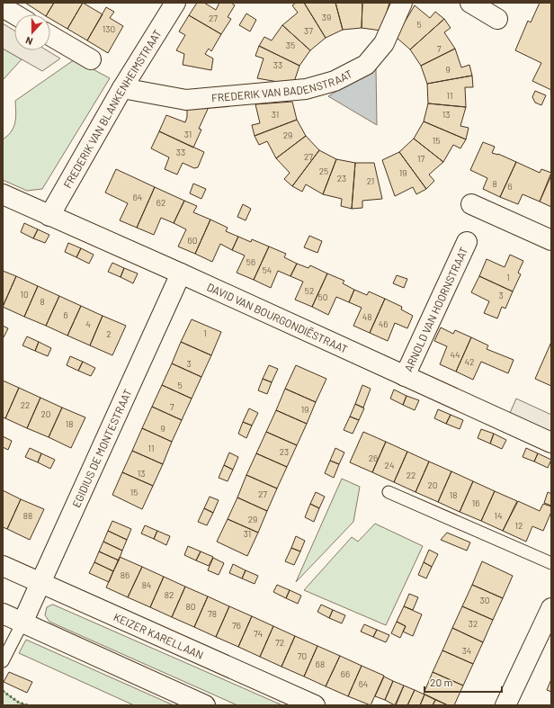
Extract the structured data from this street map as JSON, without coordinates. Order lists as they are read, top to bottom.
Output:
{
  "streets": {
    "street": [
      "FREDERIK VAN BADENSTRAAT",
      "FREDERIK VAN BLANKENHEIMSTRAAT",
      "ARNOLD VAN HOORNSTRAAT",
      "DAVID VAN BOURGONDIËSTRAAT",
      "EGIDIUS DE MONTESTRAAT",
      "KEIZER KARELLAAN"
    ]
  },
  "crossings": [
    ["FREDERIK VAN BADENSTRAAT", "FREDERIK VAN BLANKENHEIMSTRAAT"],
    ["FREDERIK VAN BLANKENHEIMSTRAAT", "DAVID VAN BOURGONDIËSTRAAT"],
    ["ARNOLD VAN HOORNSTRAAT", "DAVID VAN BOURGONDIËSTRAAT"],
    ["DAVID VAN BOURGONDIËSTRAAT", "EGIDIUS DE MONTESTRAAT"],
    ["EGIDIUS DE MONTESTRAAT", "KEIZER KARELLAAN"]
  ],
  "house_numbers": [
    "39",
    "27",
    "5",
    "130",
    "37",
    "35",
    "7",
    "33",
    "9",
    "11",
    "31",
    "13",
    "31",
    "29",
    "15",
    "33",
    "27",
    "17",
    "25",
    "19",
    "23",
    "21",
    "8",
    "6",
    "64",
    "62",
    "60",
    "56",
    "54",
    "1",
    "52",
    "10",
    "3",
    "50",
    "8",
    "6",
    "48",
    "4",
    "46",
    "1",
    "2",
    "44",
    "42",
    "3",
    "5",
    "22",
    "7",
    "19",
    "20",
    "18",
    "9",
    "11",
    "23",
    "26",
    "24",
    "13",
    "22",
    "20",
    "15",
    "27",
    "18",
    "16",
    "88",
    "14",
    "29",
    "12",
    "31",
    "86",
    "84",
    "82",
    "30",
    "80",
    "78",
    "32",
    "76",
    "74",
    "72",
    "34",
    "70",
    "68",
    "66",
    "64"
  ],
  "scale_bar": "20 m",
  "north": "bottom"
}
